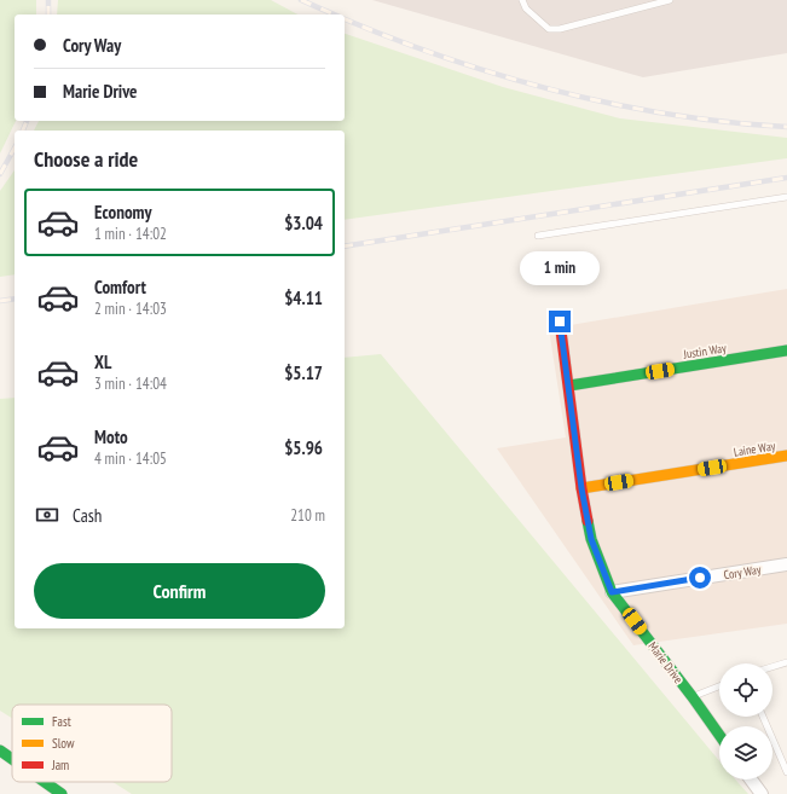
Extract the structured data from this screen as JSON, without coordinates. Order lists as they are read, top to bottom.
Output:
{
  "streets": {
    "street": [
      "Justin Way",
      "Laine Way",
      "Cory Way",
      "Marie Drive"
    ]
  },
  "crossings": [
    ["Justin Way", "Marie Drive"],
    ["Laine Way", "Marie Drive"],
    ["Cory Way", "Marie Drive"]
  ],
  "legend": ["Fast", "Slow", "Jam"],
  "page": {
    "banner": ["Cory Way", "Marie Drive"],
    "heading": "Choose a ride",
    "list": [
      {
        "name": "Economy",
        "note": "1 min · 14:02",
        "value": "$3.04"
      },
      {
        "name": "Comfort",
        "note": "2 min · 14:03",
        "value": "$4.11"
      },
      {
        "name": "XL",
        "note": "3 min · 14:04",
        "value": "$5.17"
      },
      {
        "name": "Moto",
        "note": "4 min · 14:05",
        "value": "$5.96"
      }
    ],
    "bubble": "1 min",
    "pay": ["Cash", "210 m"],
    "buttons": "Confirm"
  }
}
